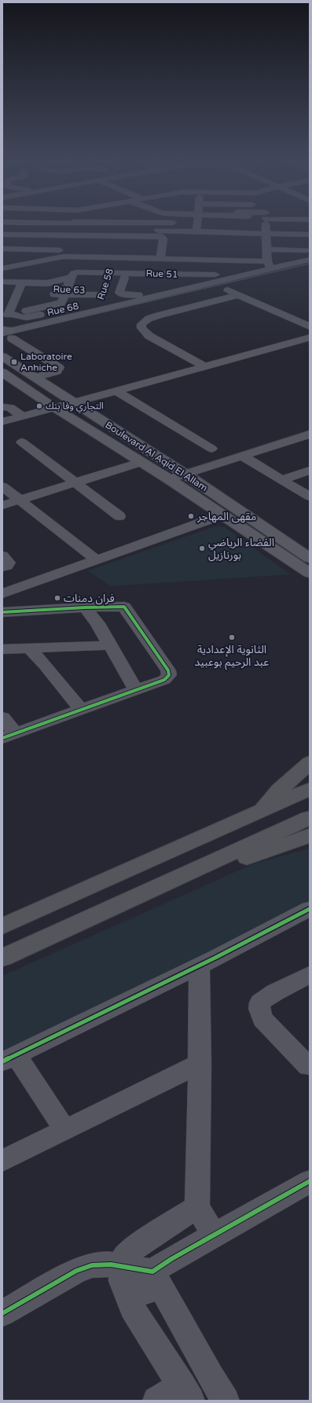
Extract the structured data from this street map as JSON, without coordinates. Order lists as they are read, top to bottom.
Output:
{
  "streets": {
    "main road": ["Boulevard Al Aqid El Allam"],
    "street": [
      "Rue 51",
      "Rue 58",
      "Rue 63",
      "Rue 68"
    ]
  },
  "crossings": [
    ["Rue 51", "Rue 58"],
    ["Rue 51", "Rue 63"],
    ["Rue 51", "Rue 68"],
    ["Rue 58", "Rue 63"],
    ["Rue 58", "Rue 68"],
    ["Rue 63", "Rue 68"]
  ],
  "places": {
    "transit": ["Laboratoire Anhiche"],
    "other": [
      "التجاري وفا بنك",
      "مقهى المهاجر",
      "الفضاء الرياضي بورنازيل",
      "فران دمنات",
      "الثانوية الإعدادية عبد الرحيم بوعبيد"
    ]
  }
}
